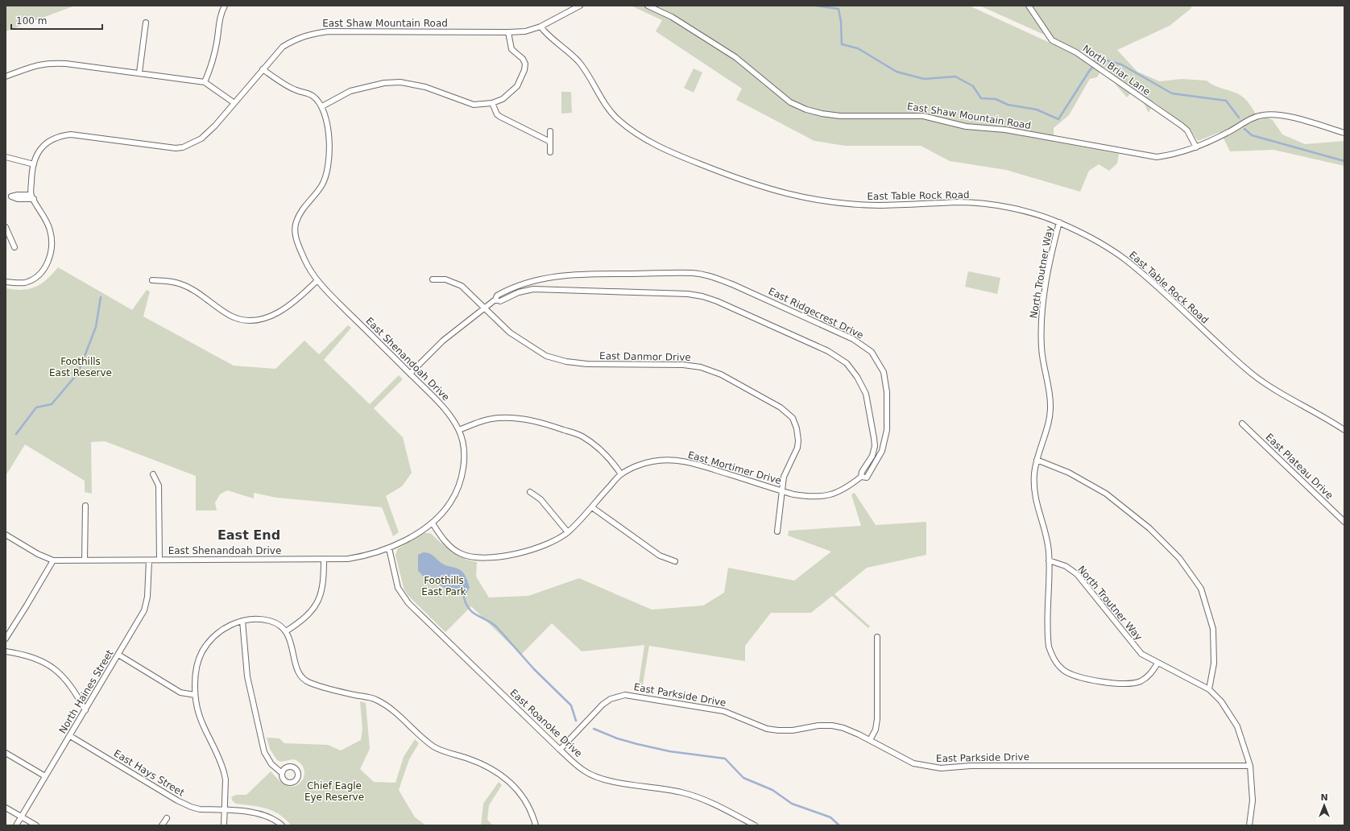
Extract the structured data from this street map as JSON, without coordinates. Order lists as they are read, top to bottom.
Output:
{
  "streets": {
    "street": [
      "East Shaw Mountain Road",
      "North Briar Lane",
      "East Table Rock Road",
      "North Troutner Way",
      "East Ridgecrest Drive",
      "East Danmor Drive",
      "East Shenandoah Drive",
      "East Plateau Drive",
      "East Mortimer Drive",
      "North Haines Street",
      "East Parkside Drive",
      "East Roanoke Drive",
      "East Hays Street"
    ]
  },
  "crossings": [
    ["East Shaw Mountain Road", "North Briar Lane"],
    ["East Shaw Mountain Road", "East Table Rock Road"],
    ["East Table Rock Road", "North Troutner Way"],
    ["North Troutner Way", "East Parkside Drive"],
    ["East Ridgecrest Drive", "East Danmor Drive"],
    ["East Ridgecrest Drive", "East Shenandoah Drive"],
    ["East Ridgecrest Drive", "East Mortimer Drive"],
    ["East Danmor Drive", "East Mortimer Drive"],
    ["East Shenandoah Drive", "East Mortimer Drive"],
    ["East Shenandoah Drive", "North Haines Street"],
    ["East Shenandoah Drive", "East Roanoke Drive"],
    ["North Haines Street", "East Hays Street"],
    ["East Parkside Drive", "East Roanoke Drive"]
  ],
  "districts": ["East End"],
  "parks": ["Foothills East Reserve", "Foothills East Park", "Chief Eagle Eye Reserve"],
  "scale_bar": "100 m",
  "north": "top"
}
